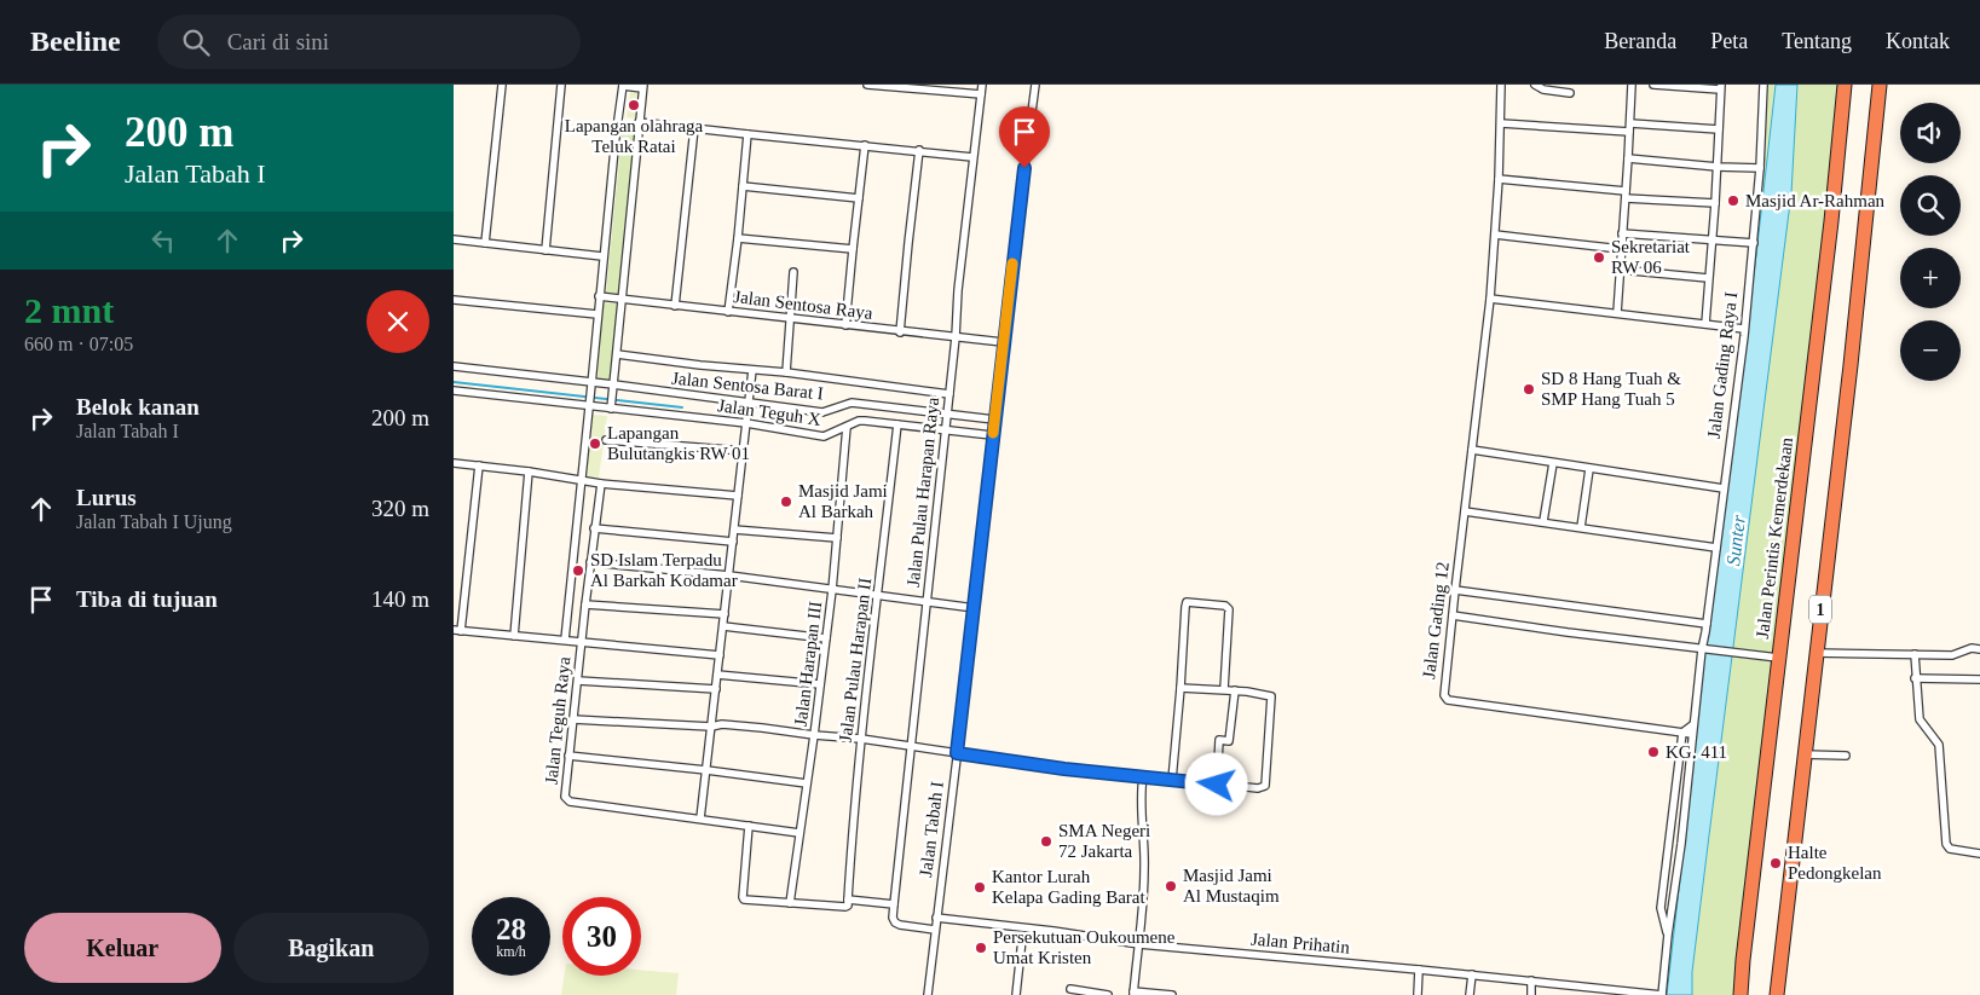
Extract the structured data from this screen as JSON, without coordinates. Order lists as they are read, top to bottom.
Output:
{
  "streets": {
    "highway": ["Jalan Perintis Kemerdekaan", "1"],
    "street": [
      "Jalan Sentosa Raya",
      "Jalan Gading Raya I",
      "Jalan Sentosa Barat I",
      "Jalan Teguh X",
      "Jalan Pulau Harapan Raya",
      "Jalan Gading 12",
      "Jalan Pulau Harapan II",
      "Jalan Harapan III",
      "Jalan Teguh Raya",
      "Jalan Tabah I",
      "Jalan Prihatin"
    ]
  },
  "crossings": [
    ["Jalan Sentosa Raya", "Jalan Pulau Harapan Raya"],
    ["Jalan Sentosa Raya", "Jalan Tabah I"],
    ["Jalan Gading Raya I", "Jalan Gading 12"],
    ["Jalan Gading Raya I", "Jalan Prihatin"],
    ["Jalan Sentosa Barat I", "Jalan Pulau Harapan Raya"],
    ["Jalan Sentosa Barat I", "Jalan Tabah I"],
    ["Jalan Teguh X", "Jalan Pulau Harapan Raya"],
    ["Jalan Teguh X", "Jalan Pulau Harapan II"],
    ["Jalan Teguh X", "Jalan Harapan III"],
    ["Jalan Teguh X", "Jalan Tabah I"],
    ["Jalan Harapan III", "Jalan Teguh Raya"],
    ["Jalan Tabah I", "Jalan Prihatin"]
  ],
  "water": ["Sunter"],
  "places": [
    "Lapangan olahraga Teluk Ratai",
    "Masjid Ar-Rahman",
    "Sekretariat RW 06",
    "SD 8 Hang Tuah & SMP Hang Tuah 5",
    "Lapangan Bulutangkis RW 01",
    "Masjid Jami Al Barkah",
    "SD Islam Terpadu Al Barkah Kodamar",
    "KG. 411",
    "SMA Negeri 72 Jakarta",
    "Halte Pedongkelan",
    "Masjid Jami Al Mustaqim",
    "Kantor Lurah Kelapa Gading Barat",
    "Persekutuan Oukoumene Umat Kristen"
  ],
  "page": {
    "header": "Beeline",
    "search": "Cari di sini",
    "nav": [
      "Beranda",
      "Peta",
      "Tentang",
      "Kontak"
    ],
    "turn": ["200 m", "Jalan Tabah I"],
    "map_buttons": ["+", "−"],
    "heading": ["2 mnt", "660 m · 07:05"],
    "list": [
      {
        "name": "Belok kanan",
        "note": "Jalan Tabah I",
        "value": "200 m"
      },
      {
        "name": "Lurus",
        "note": "Jalan Tabah I Ujung",
        "value": "320 m"
      },
      {
        "name": "Tiba di tujuan",
        "value": "140 m"
      }
    ],
    "speed": "28 km/h",
    "limit": "30",
    "buttons": ["Keluar", "Bagikan"]
  }
}
